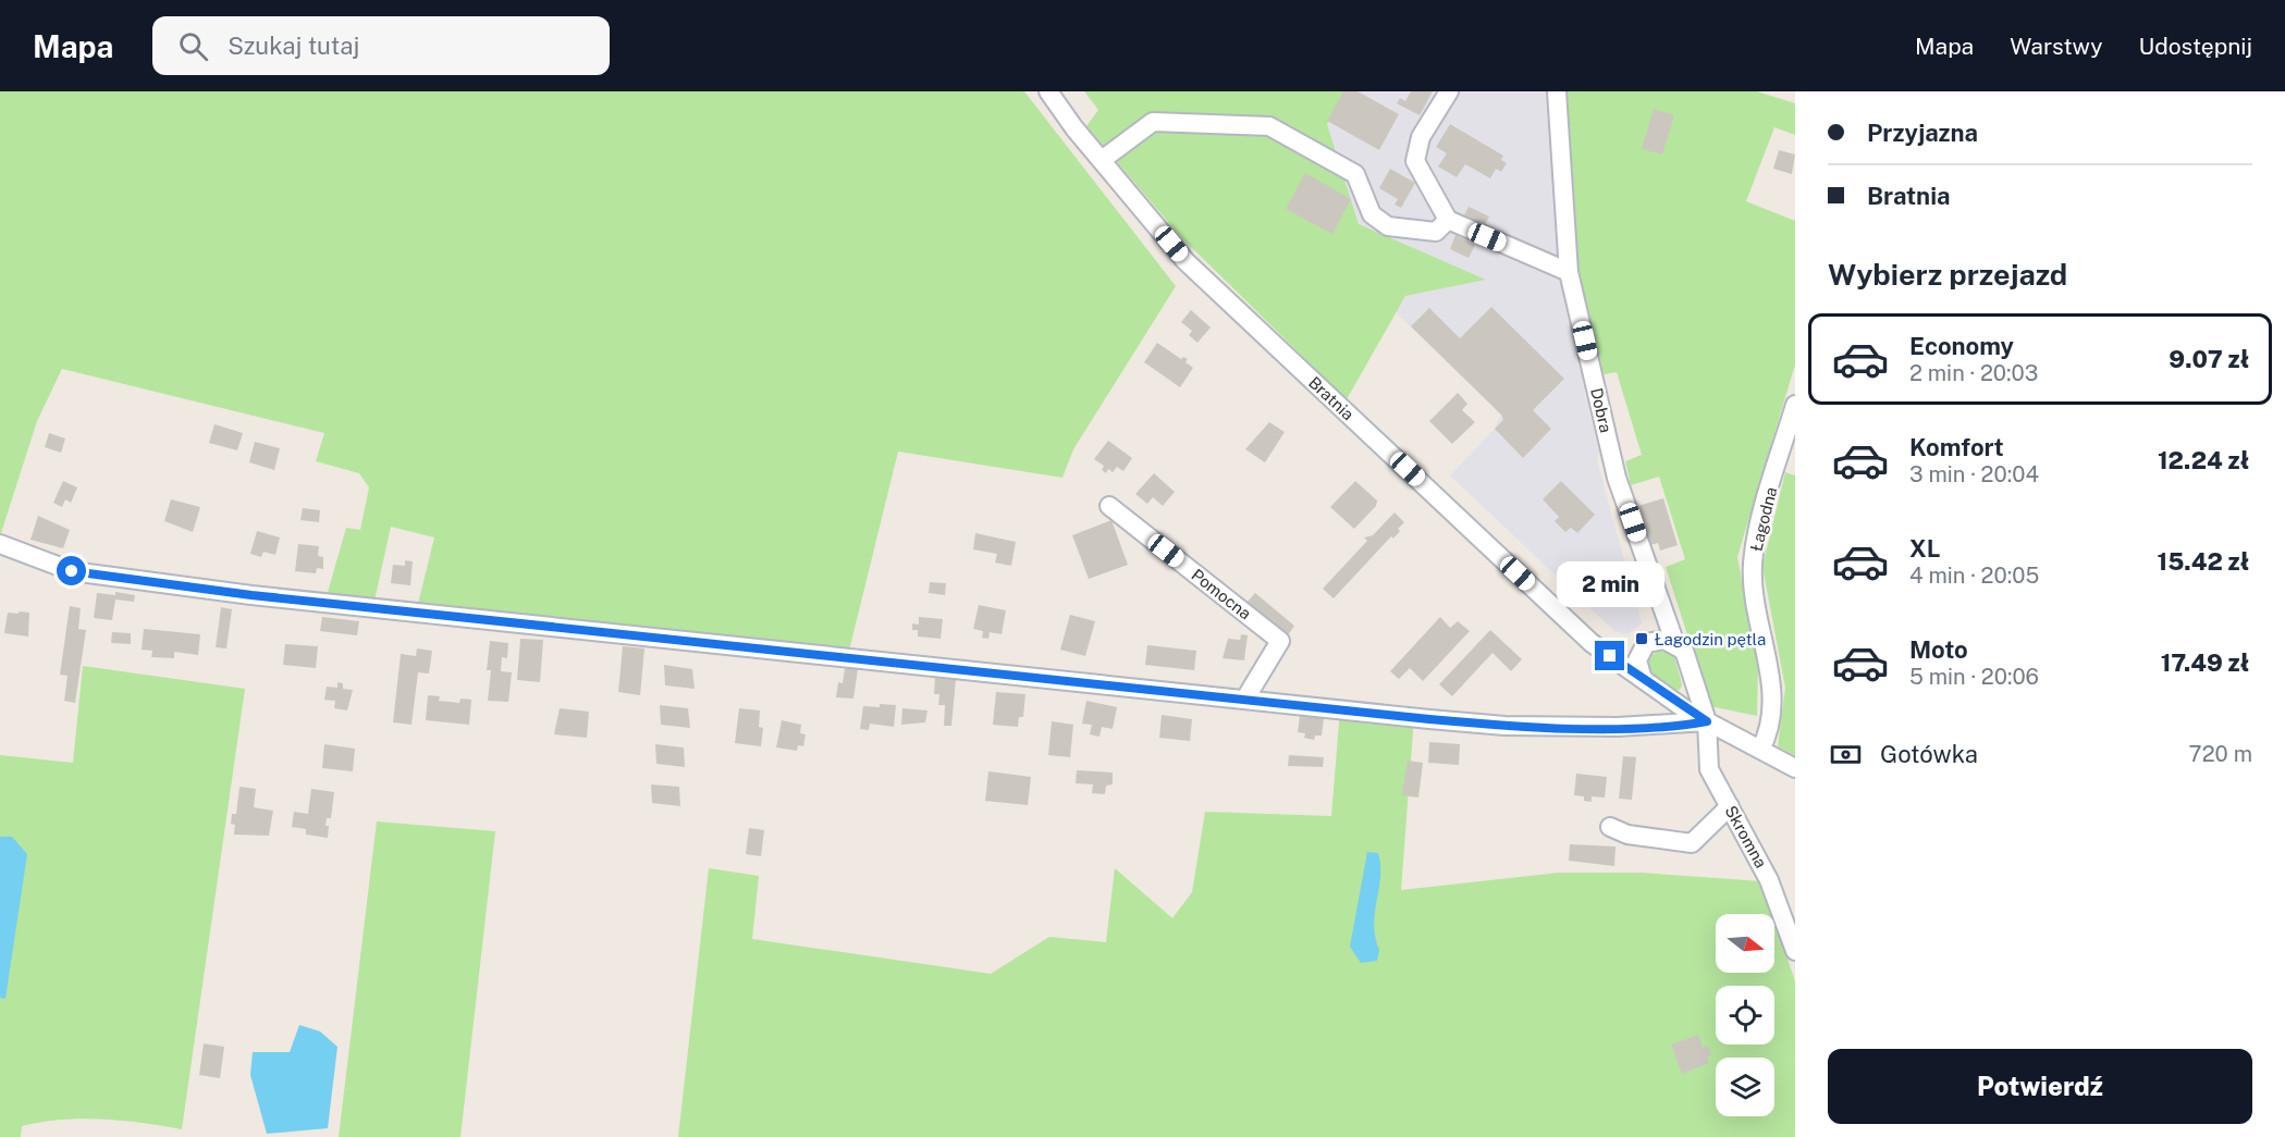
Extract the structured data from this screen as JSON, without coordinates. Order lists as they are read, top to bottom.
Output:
{
  "streets": {
    "street": [
      "Bratnia",
      "Dobra",
      "Łagodna",
      "Pomocna",
      "Skromna"
    ]
  },
  "crossings": [
    ["Bratnia", "Dobra"],
    ["Bratnia", "Łagodna"],
    ["Bratnia", "Skromna"],
    ["Dobra", "Skromna"]
  ],
  "places": {
    "transit": ["Łagodzin pętla"]
  },
  "north": "right",
  "page": {
    "header": "Mapa",
    "search": "Szukaj tutaj",
    "nav": ["Mapa", "Warstwy", "Udostępnij"],
    "banner": ["Przyjazna", "Bratnia"],
    "heading": "Wybierz przejazd",
    "list": [
      {
        "name": "Economy",
        "note": "2 min · 20:03",
        "value": "9.07 zł"
      },
      {
        "name": "Komfort",
        "note": "3 min · 20:04",
        "value": "12.24 zł"
      },
      {
        "name": "XL",
        "note": "4 min · 20:05",
        "value": "15.42 zł"
      },
      {
        "name": "Moto",
        "note": "5 min · 20:06",
        "value": "17.49 zł"
      }
    ],
    "bubble": "2 min",
    "pay": ["Gotówka", "720 m"],
    "buttons": "Potwierdź"
  }
}
